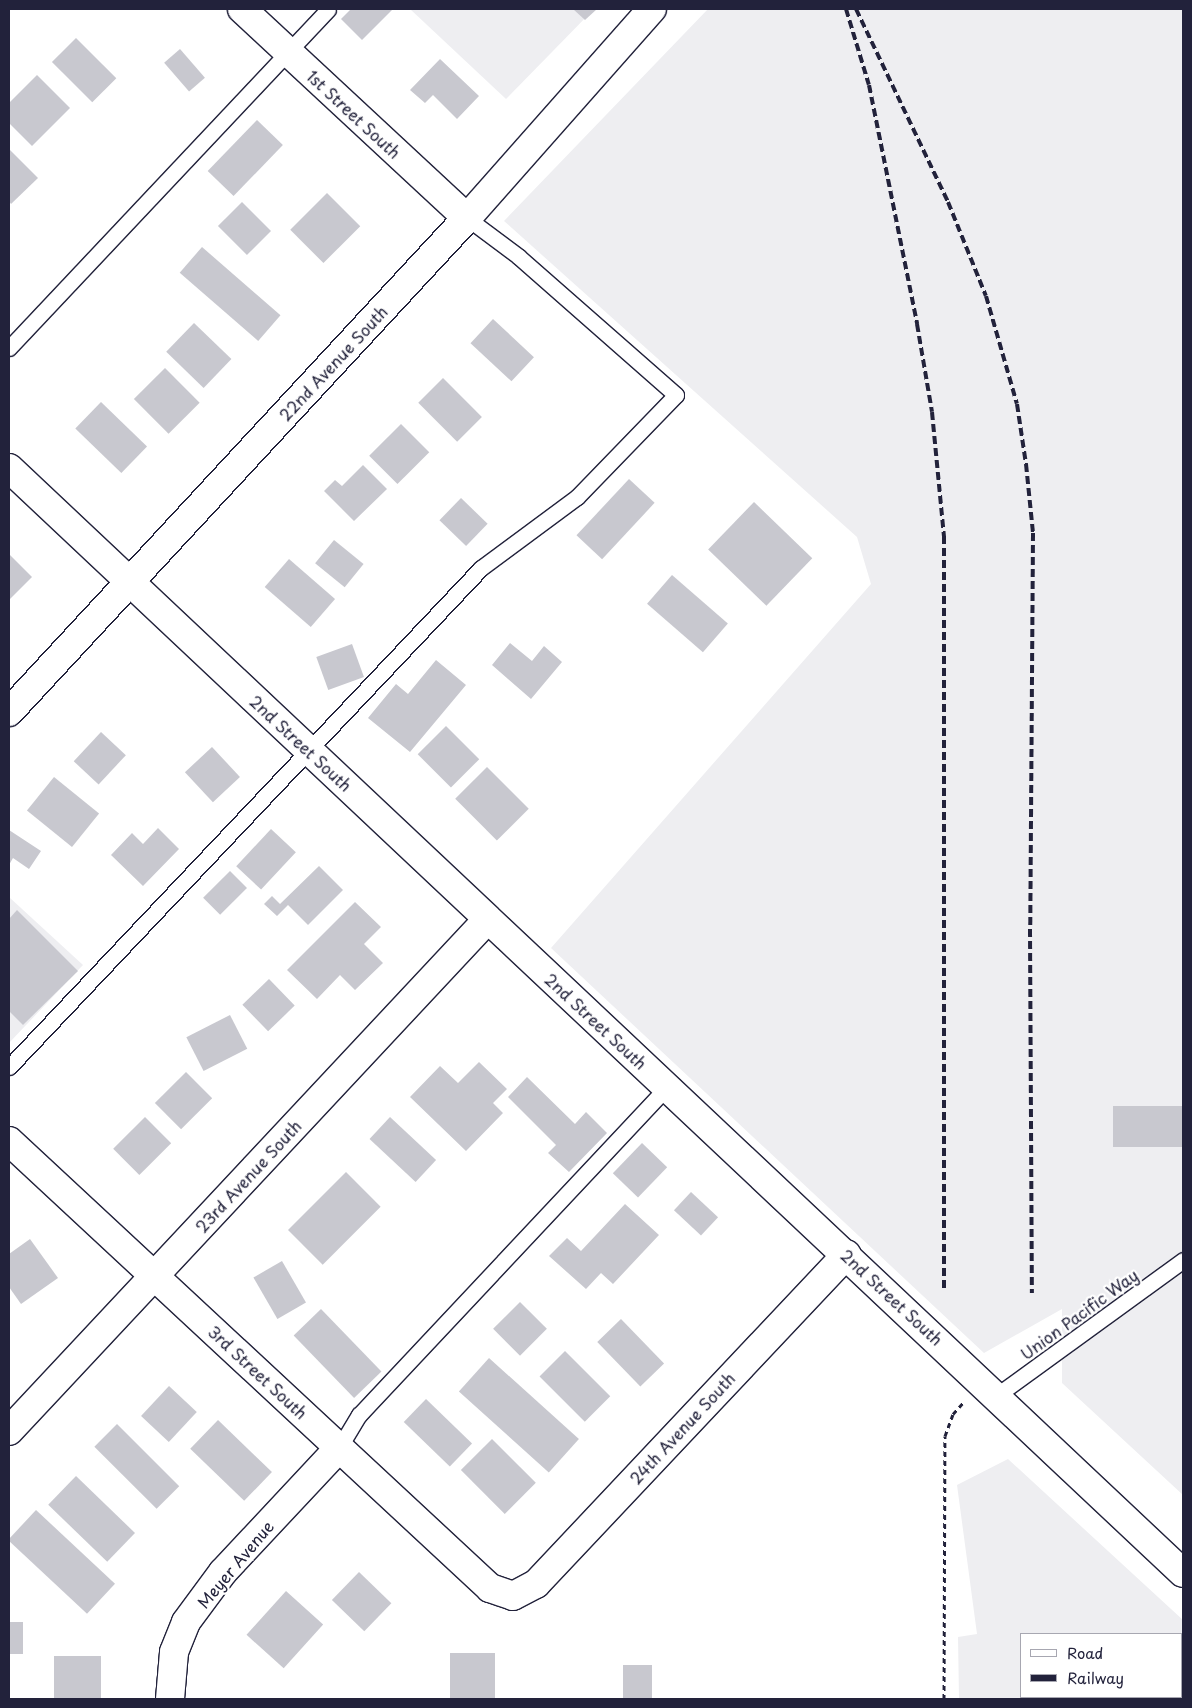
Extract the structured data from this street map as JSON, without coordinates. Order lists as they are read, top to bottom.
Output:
{
  "streets": {
    "street": [
      "1st Street South",
      "22nd Avenue South",
      "2nd Street South",
      "23rd Avenue South",
      "3rd Street South",
      "24th Avenue South",
      "Meyer Avenue"
    ],
    "lane": ["Union Pacific Way"]
  },
  "crossings": [
    ["1st Street South", "22nd Avenue South"],
    ["22nd Avenue South", "2nd Street South"],
    ["2nd Street South", "23rd Avenue South"],
    ["2nd Street South", "Union Pacific Way"],
    ["2nd Street South", "24th Avenue South"],
    ["23rd Avenue South", "3rd Street South"],
    ["3rd Street South", "24th Avenue South"],
    ["3rd Street South", "Meyer Avenue"]
  ],
  "legend": ["Road", "Railway"]
}
